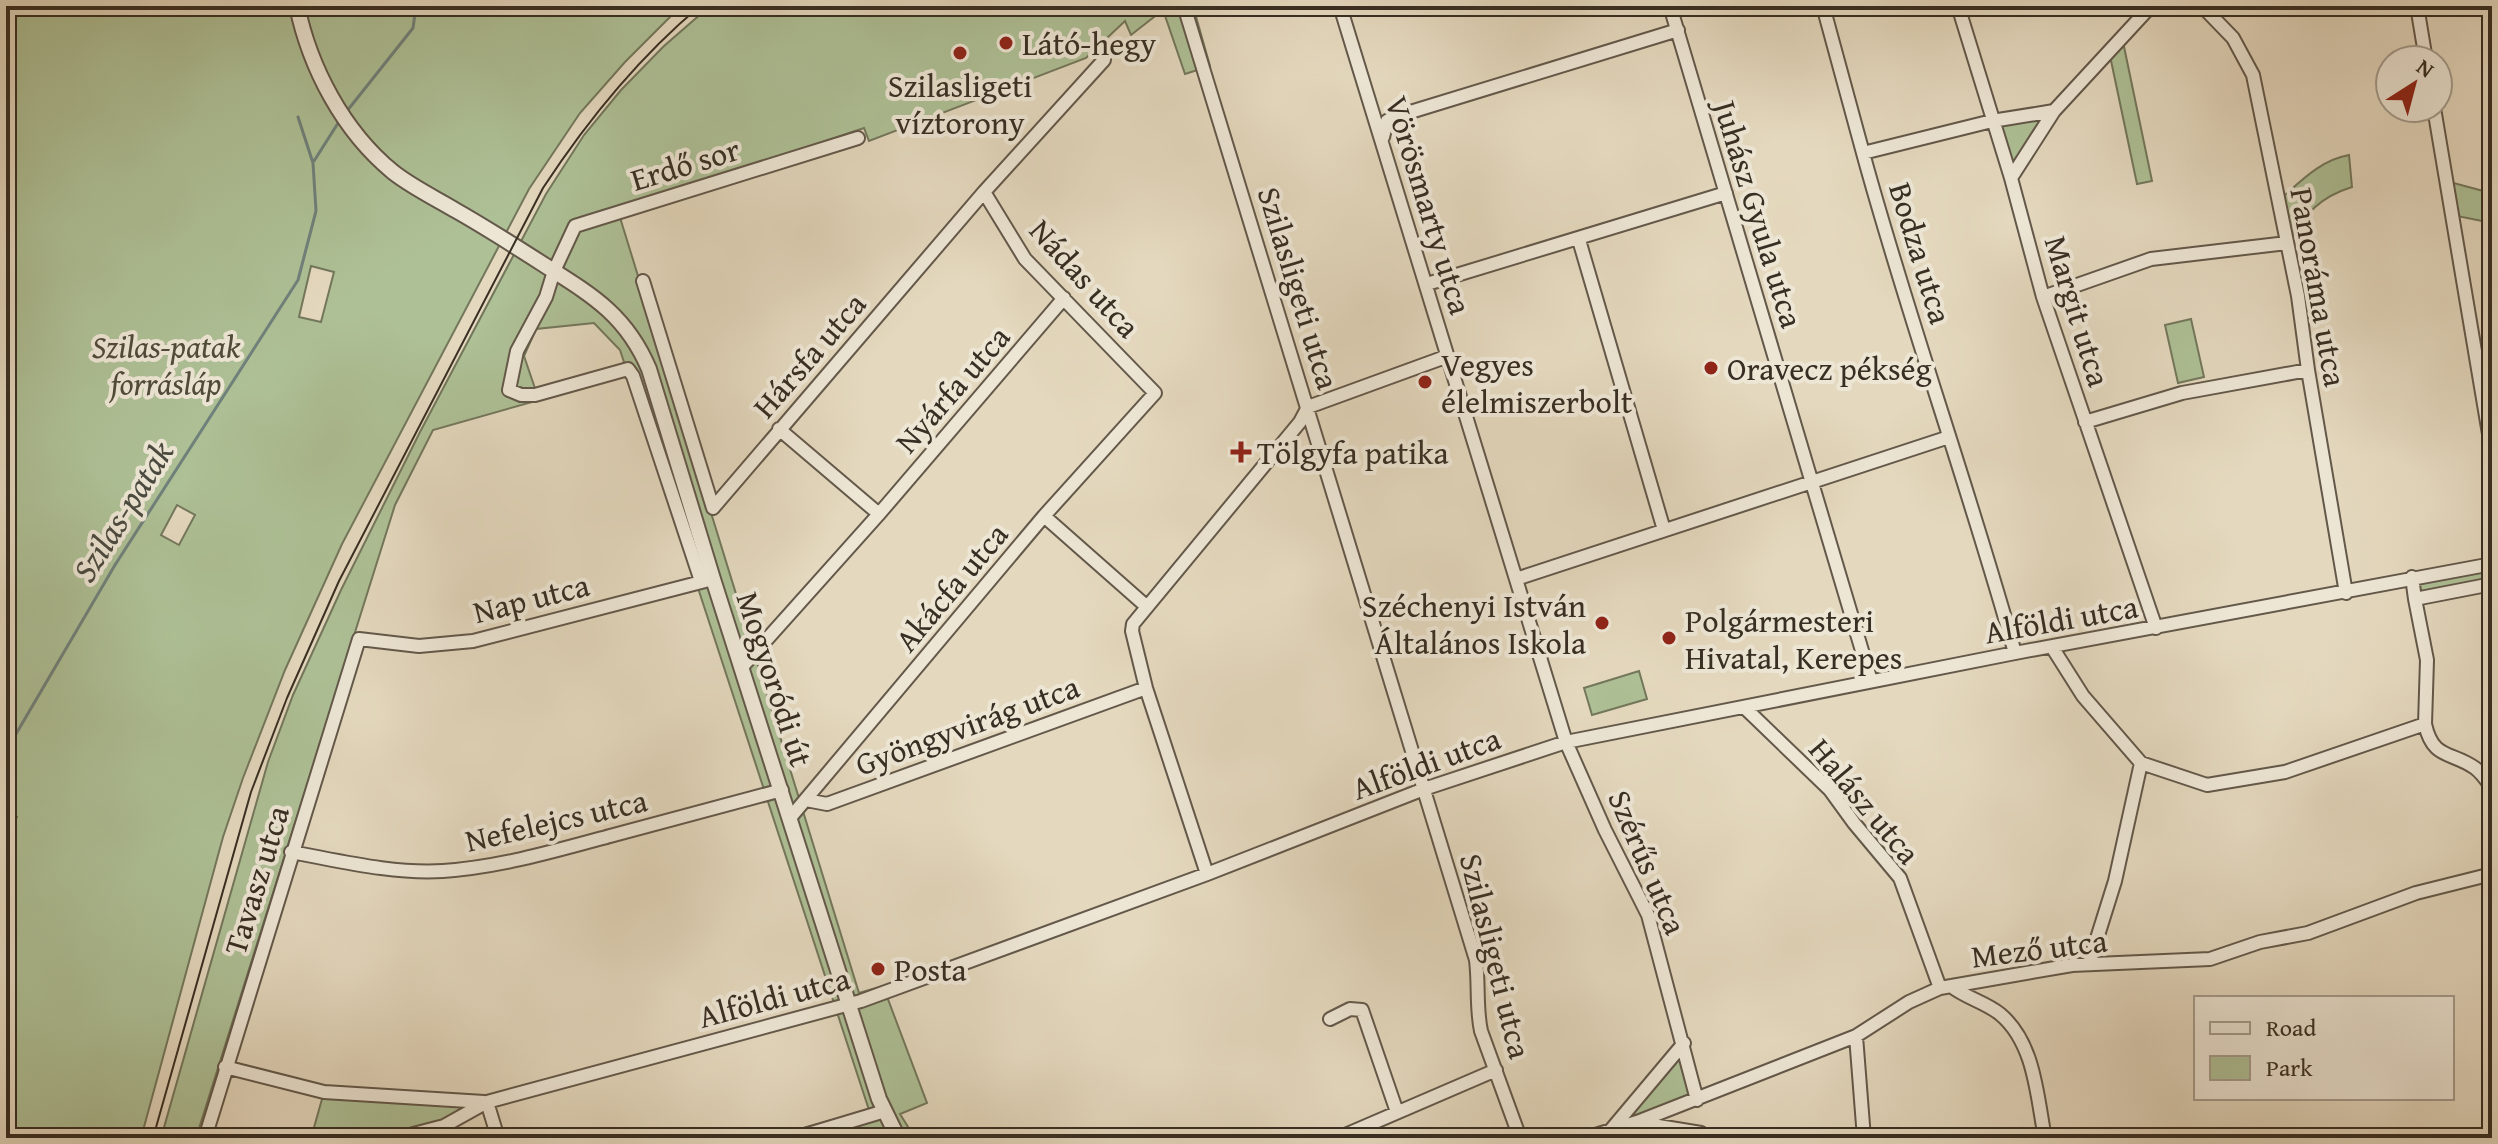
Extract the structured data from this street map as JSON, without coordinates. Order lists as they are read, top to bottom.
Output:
{
  "streets": {
    "street": [
      "Erdő sor",
      "Vörösmarty utca",
      "Juhász Gyula utca",
      "Bodza utca",
      "Nádas utca",
      "Panoráma utca",
      "Szilasligeti utca",
      "Margit utca",
      "Hársfa utca",
      "Nyárfa utca",
      "Akácfa utca",
      "Nap utca",
      "Alföldi utca",
      "Mogyoródi út",
      "Gyöngyvirág utca",
      "Halász utca",
      "Nefelejcs utca",
      "Szérűs utca",
      "Tavasz utca",
      "Mező utca"
    ]
  },
  "crossings": [
    ["Erdő sor", "Mogyoródi út"],
    ["Vörösmarty utca", "Alföldi utca"],
    ["Vörösmarty utca", "Szérűs utca"],
    ["Juhász Gyula utca", "Alföldi utca"],
    ["Bodza utca", "Alföldi utca"],
    ["Nádas utca", "Hársfa utca"],
    ["Nádas utca", "Nyárfa utca"],
    ["Nádas utca", "Akácfa utca"],
    ["Panoráma utca", "Alföldi utca"],
    ["Szilasligeti utca", "Alföldi utca"],
    ["Margit utca", "Alföldi utca"],
    ["Nyárfa utca", "Mogyoródi út"],
    ["Akácfa utca", "Mogyoródi út"],
    ["Akácfa utca", "Gyöngyvirág utca"],
    ["Nap utca", "Mogyoródi út"],
    ["Nap utca", "Tavasz utca"],
    ["Alföldi utca", "Mogyoródi út"],
    ["Alföldi utca", "Halász utca"],
    ["Alföldi utca", "Szérűs utca"],
    ["Alföldi utca", "Tavasz utca"],
    ["Mogyoródi út", "Nefelejcs utca"],
    ["Halász utca", "Mező utca"],
    ["Nefelejcs utca", "Tavasz utca"],
    ["Szérűs utca", "Mező utca"]
  ],
  "water": ["Szilas-patak"],
  "parks": ["Szilas-patak forrásláp"],
  "places": {
    "other": [
      "Látó-hegy",
      "Szilasligeti víztorony",
      "Oravecz pékség",
      "Vegyes élelmiszerbolt",
      "Széchenyi István Általános Iskola",
      "Polgármesteri Hivatal, Kerepes",
      "Posta"
    ],
    "health": ["Tölgyfa patika"]
  },
  "legend": ["Road", "Park"],
  "north": "top right"
}
